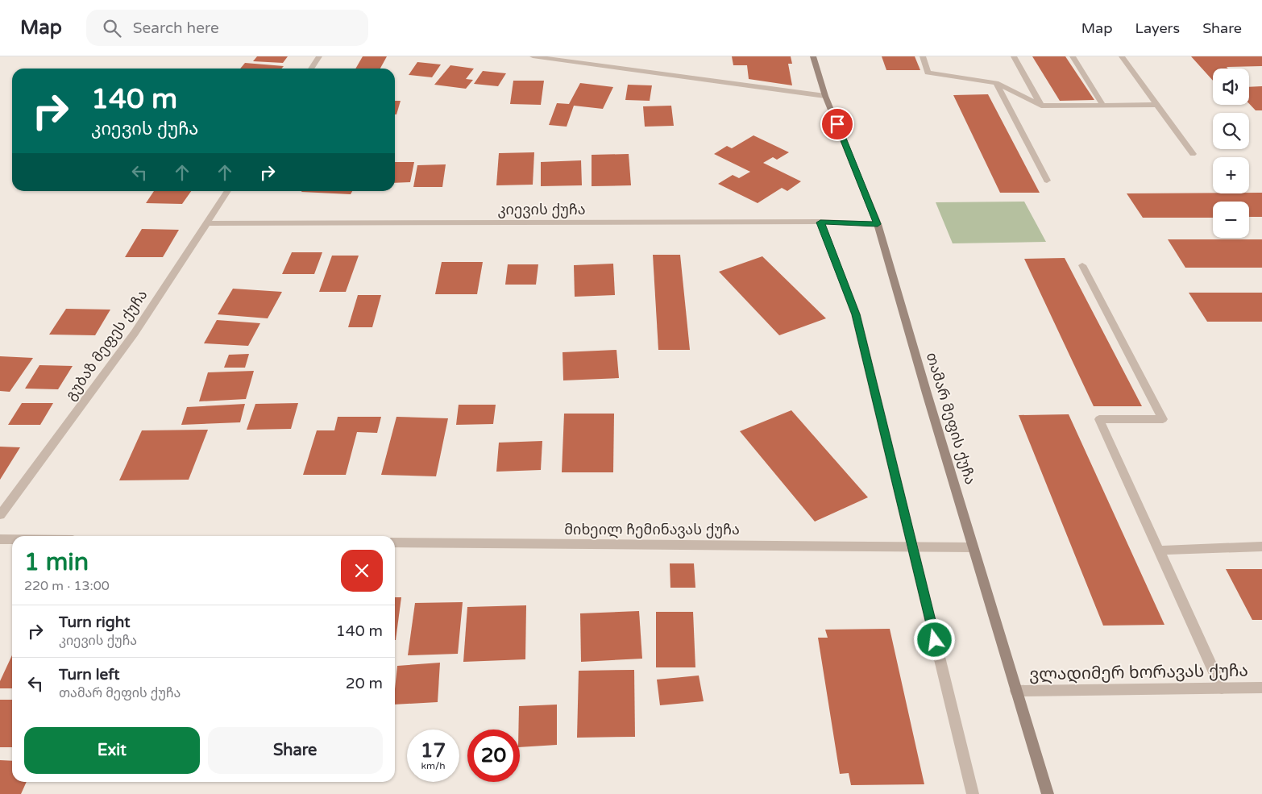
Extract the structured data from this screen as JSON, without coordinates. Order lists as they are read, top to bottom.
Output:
{
  "streets": {
    "street": [
      "კიევის ქუჩა",
      "გუბაზ მეფეს ქუჩა",
      "თამარ მეფის ქუჩა",
      "მიხეილ ჩემინავას ქუჩა",
      "ვლადიმერ ხორავას ქუჩა"
    ]
  },
  "crossings": [
    ["კიევის ქუჩა", "გუბაზ მეფეს ქუჩა"],
    ["კიევის ქუჩა", "თამარ მეფის ქუჩა"],
    ["თამარ მეფის ქუჩა", "მიხეილ ჩემინავას ქუჩა"],
    ["თამარ მეფის ქუჩა", "ვლადიმერ ხორავას ქუჩა"]
  ],
  "page": {
    "header": "Map",
    "search": "Search here",
    "nav": ["Map", "Layers", "Share"],
    "map_buttons": ["+", "−"],
    "turn": ["140 m", "კიევის ქუჩა"],
    "heading": ["1 min", "220 m · 13:00"],
    "list": [
      {
        "name": "Turn right",
        "note": "კიევის ქუჩა",
        "value": "140 m"
      },
      {
        "name": "Turn left",
        "note": "თამარ მეფის ქუჩა",
        "value": "20 m"
      }
    ],
    "buttons": ["Exit", "Share"],
    "speed": "17 km/h",
    "limit": "20"
  }
}
